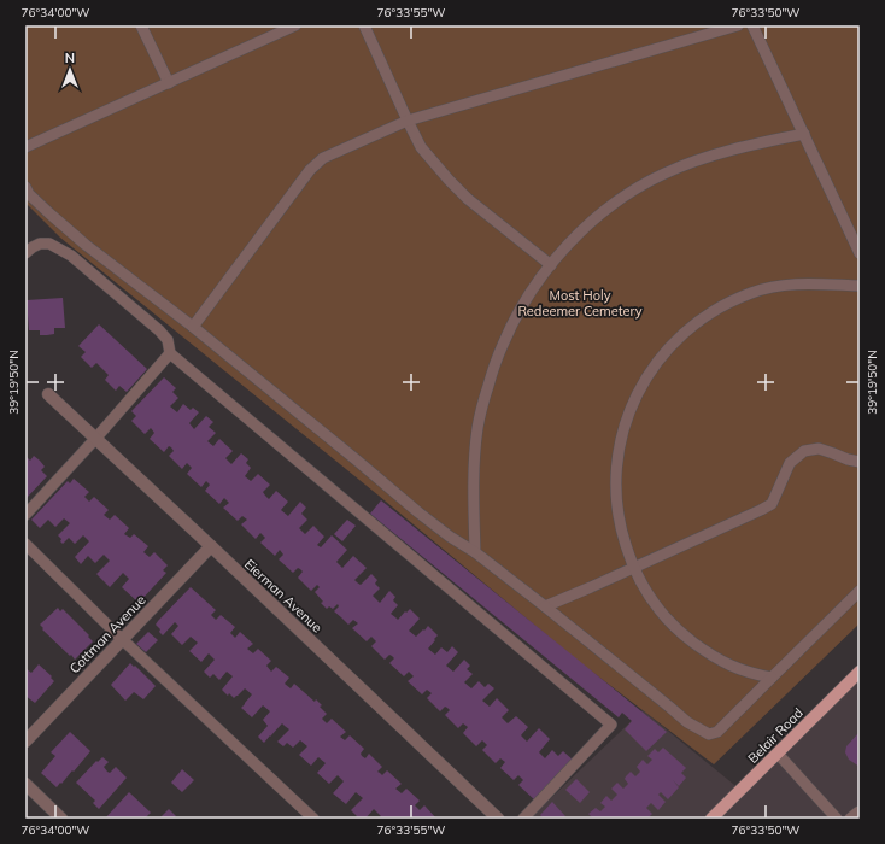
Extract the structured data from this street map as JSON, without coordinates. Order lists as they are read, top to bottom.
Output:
{
  "streets": {
    "main road": ["Belair Road"],
    "street": ["Eierman Avenue", "Cottman Avenue"]
  },
  "crossings": [
    ["Eierman Avenue", "Cottman Avenue"]
  ],
  "parks": ["Most Holy Redeemer Cemetery"],
  "north": "top",
  "coordinates": [
    "76°34'00\"W",
    "76°33'55\"W",
    "76°33'50\"W",
    "39°19'50\"N"
  ]
}
